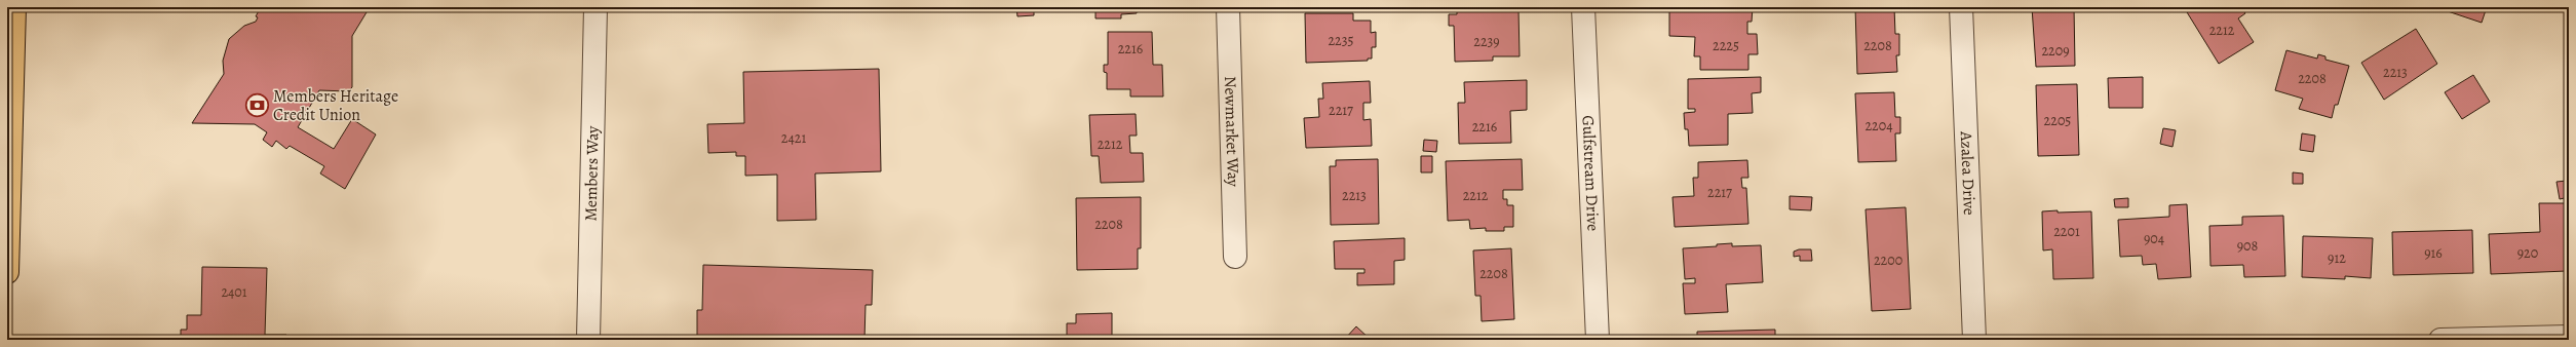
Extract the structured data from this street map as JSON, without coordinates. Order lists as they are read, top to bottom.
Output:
{
  "streets": {
    "street": [
      "Newmarket Way",
      "Members Way",
      "Gulfstream Drive",
      "Azalea Drive"
    ]
  },
  "places": {
    "bank": ["Members Heritage Credit Union"]
  },
  "house_numbers": [
    "2212",
    "2235",
    "2239",
    "2225",
    "2208",
    "2216",
    "2209",
    "2213",
    "2208",
    "2217",
    "2205",
    "2204",
    "2216",
    "2421",
    "2212",
    "2217",
    "2213",
    "2212",
    "2208",
    "2201",
    "904",
    "908",
    "916",
    "920",
    "912",
    "2200",
    "2208",
    "2401"
  ]
}
